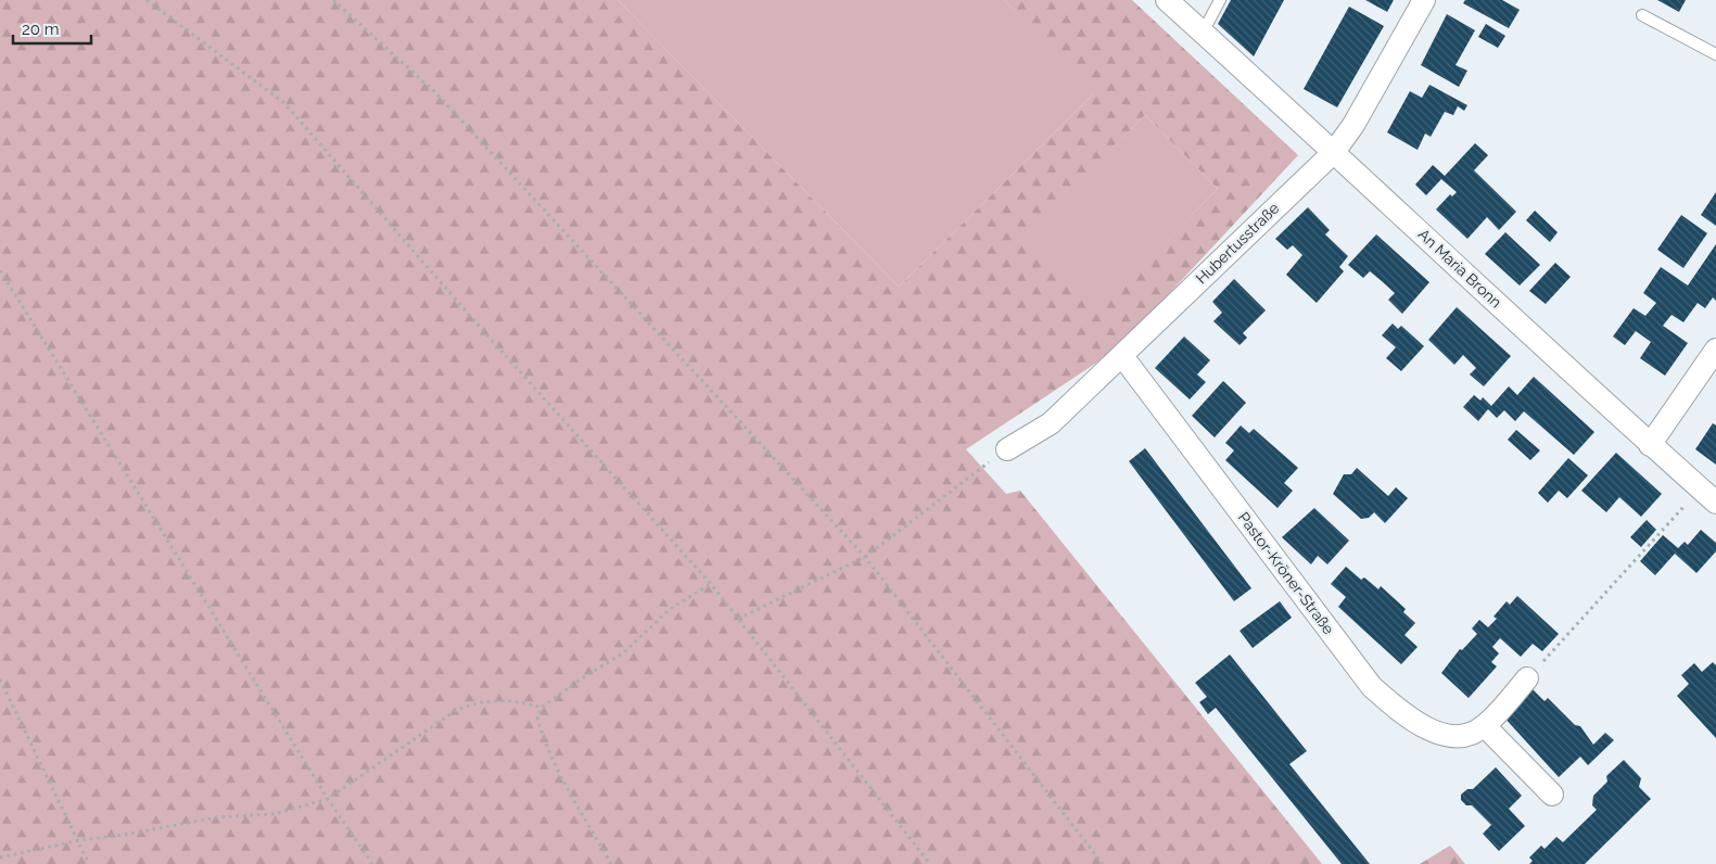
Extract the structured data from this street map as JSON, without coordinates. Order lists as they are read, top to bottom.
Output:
{
  "streets": {
    "street": ["Hubertusstraße", "An Maria Bronn", "Pastor-Kröner-Straße"]
  },
  "crossings": [
    ["Hubertusstraße", "An Maria Bronn"],
    ["Hubertusstraße", "Pastor-Kröner-Straße"]
  ],
  "scale_bar": "20 m"
}
